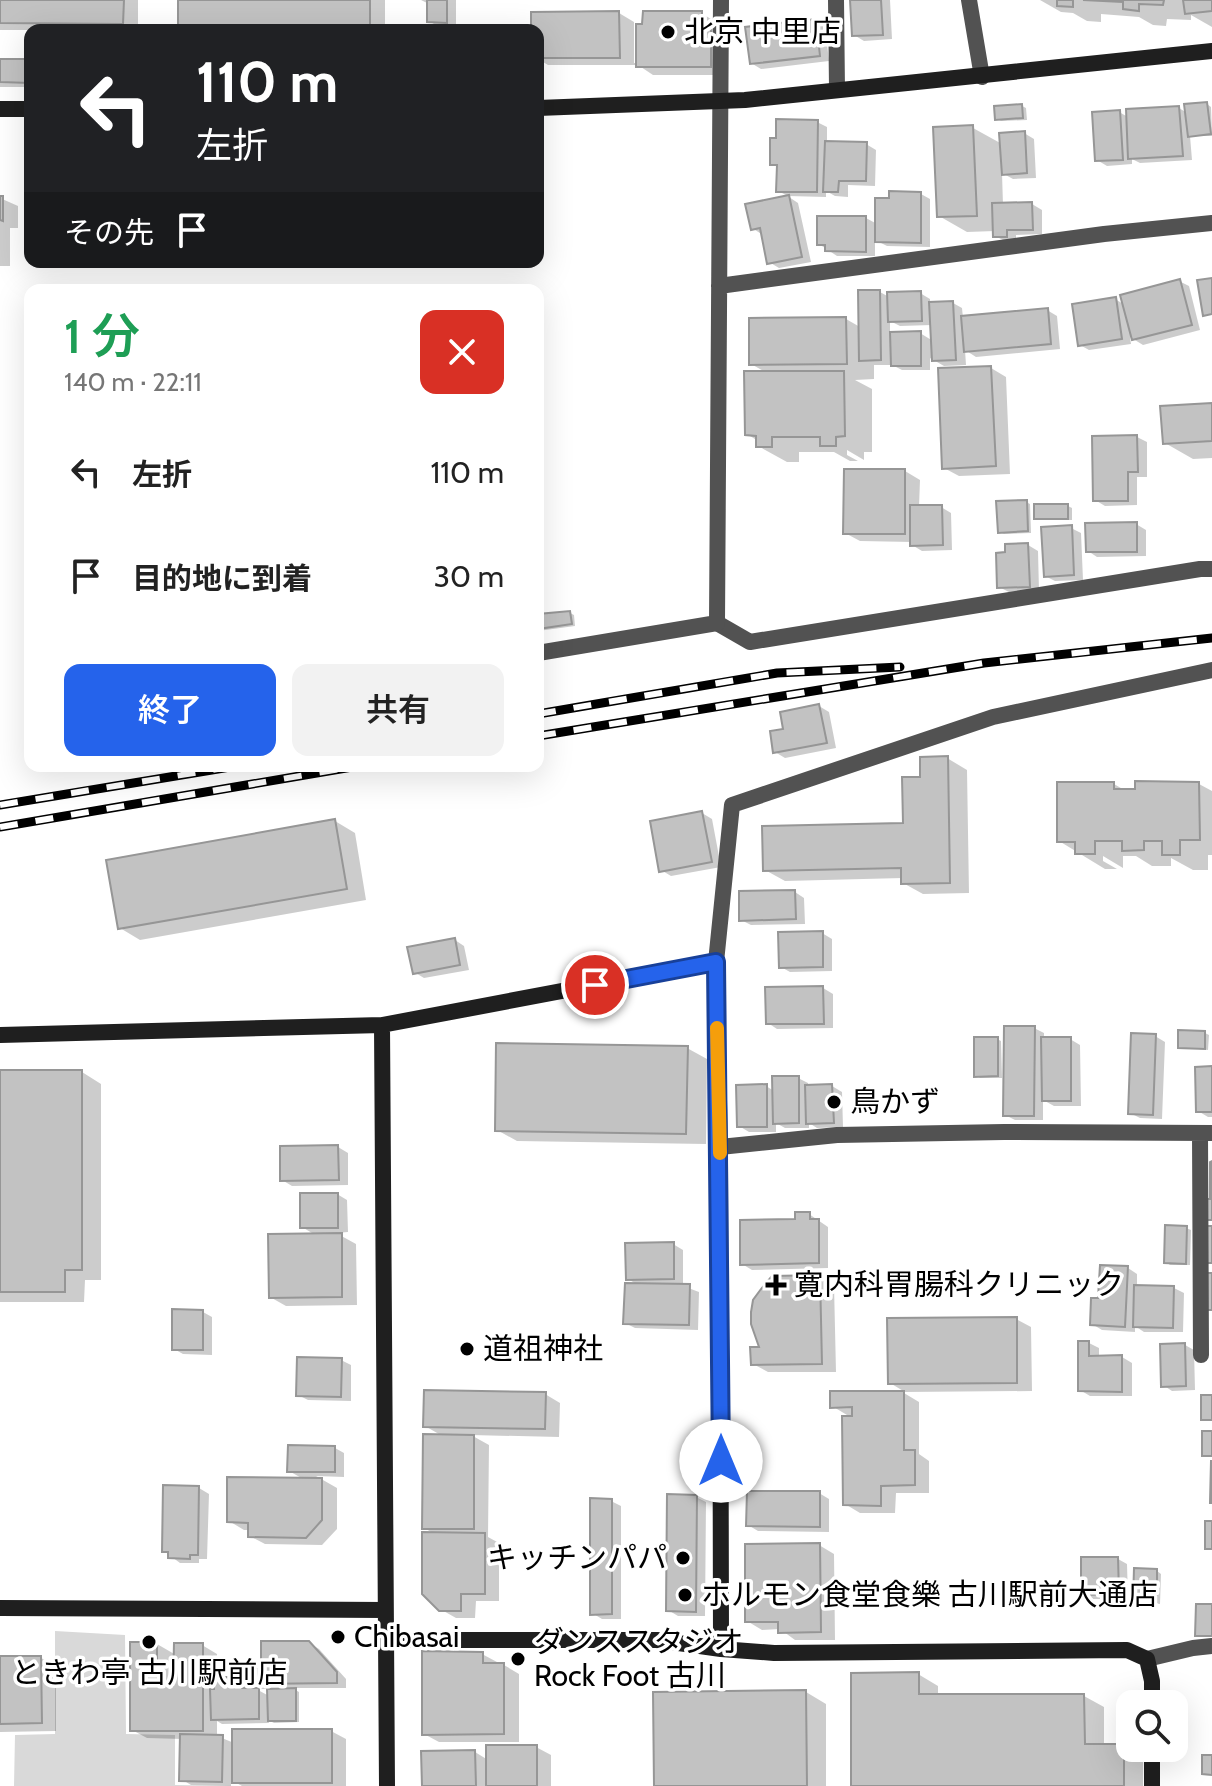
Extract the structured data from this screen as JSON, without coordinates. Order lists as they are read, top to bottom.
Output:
{
  "places": {
    "other": [
      "北京 中里店",
      "鳥かず",
      "道祖神社",
      "キッチンパパ",
      "ホルモン食堂食樂 古川駅前大通店",
      "Chibasai",
      "ときわ亭 古川駅前店",
      "ダンススタジオ Rock Foot 古川"
    ],
    "health": ["寛内科胃腸科クリニック"]
  },
  "page": {
    "turn": ["110 m", "左折"],
    "then": "その先",
    "heading": ["1 分", "140 m · 22:11"],
    "list": [
      {
        "name": "左折",
        "value": "110 m"
      },
      {
        "name": "目的地に到着",
        "value": "30 m"
      }
    ],
    "buttons": ["終了", "共有"]
  }
}
